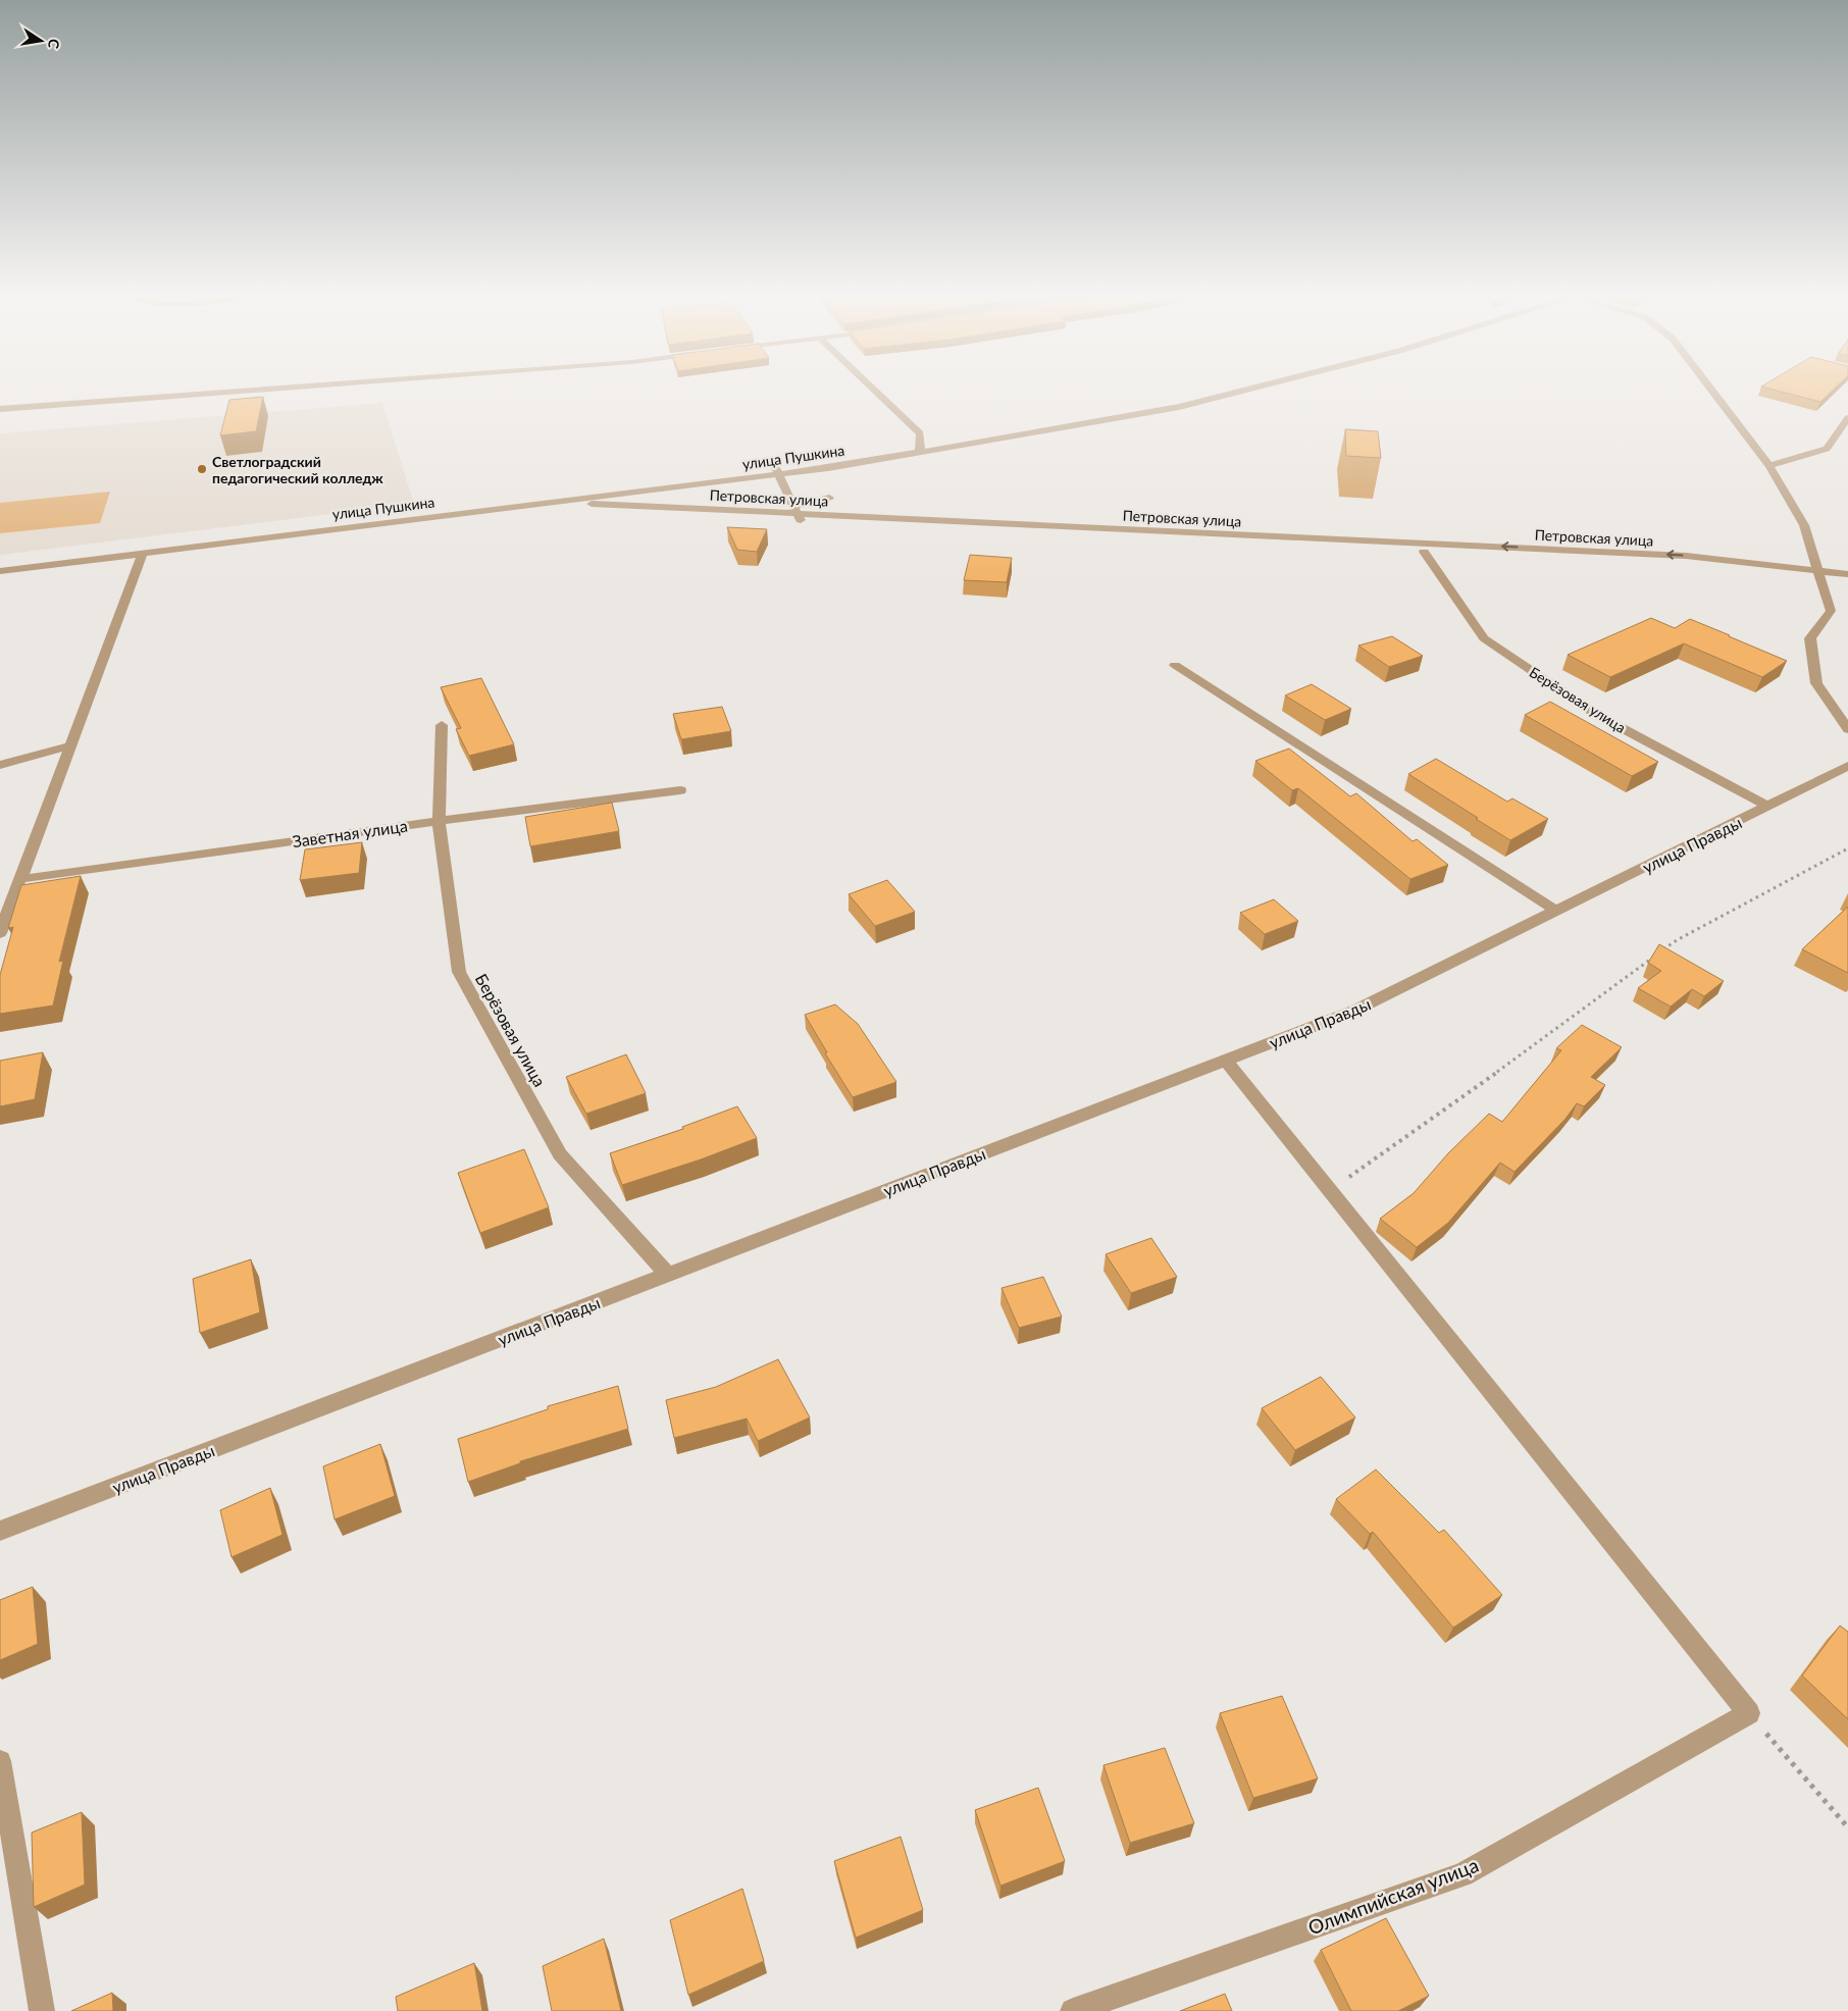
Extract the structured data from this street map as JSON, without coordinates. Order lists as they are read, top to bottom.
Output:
{
  "streets": {
    "street": [
      "улица Пушкина",
      "Петровская улица",
      "Берёзовая улица",
      "Заветная улица",
      "улица Правды",
      "Олимпийская улица"
    ]
  },
  "crossings": [
    ["улица Пушкина", "Петровская улица"],
    ["Берёзовая улица", "Заветная улица"],
    ["Берёзовая улица", "улица Правды"]
  ],
  "places": ["Светлоградский педагогический колледж"],
  "north": "right"
}
